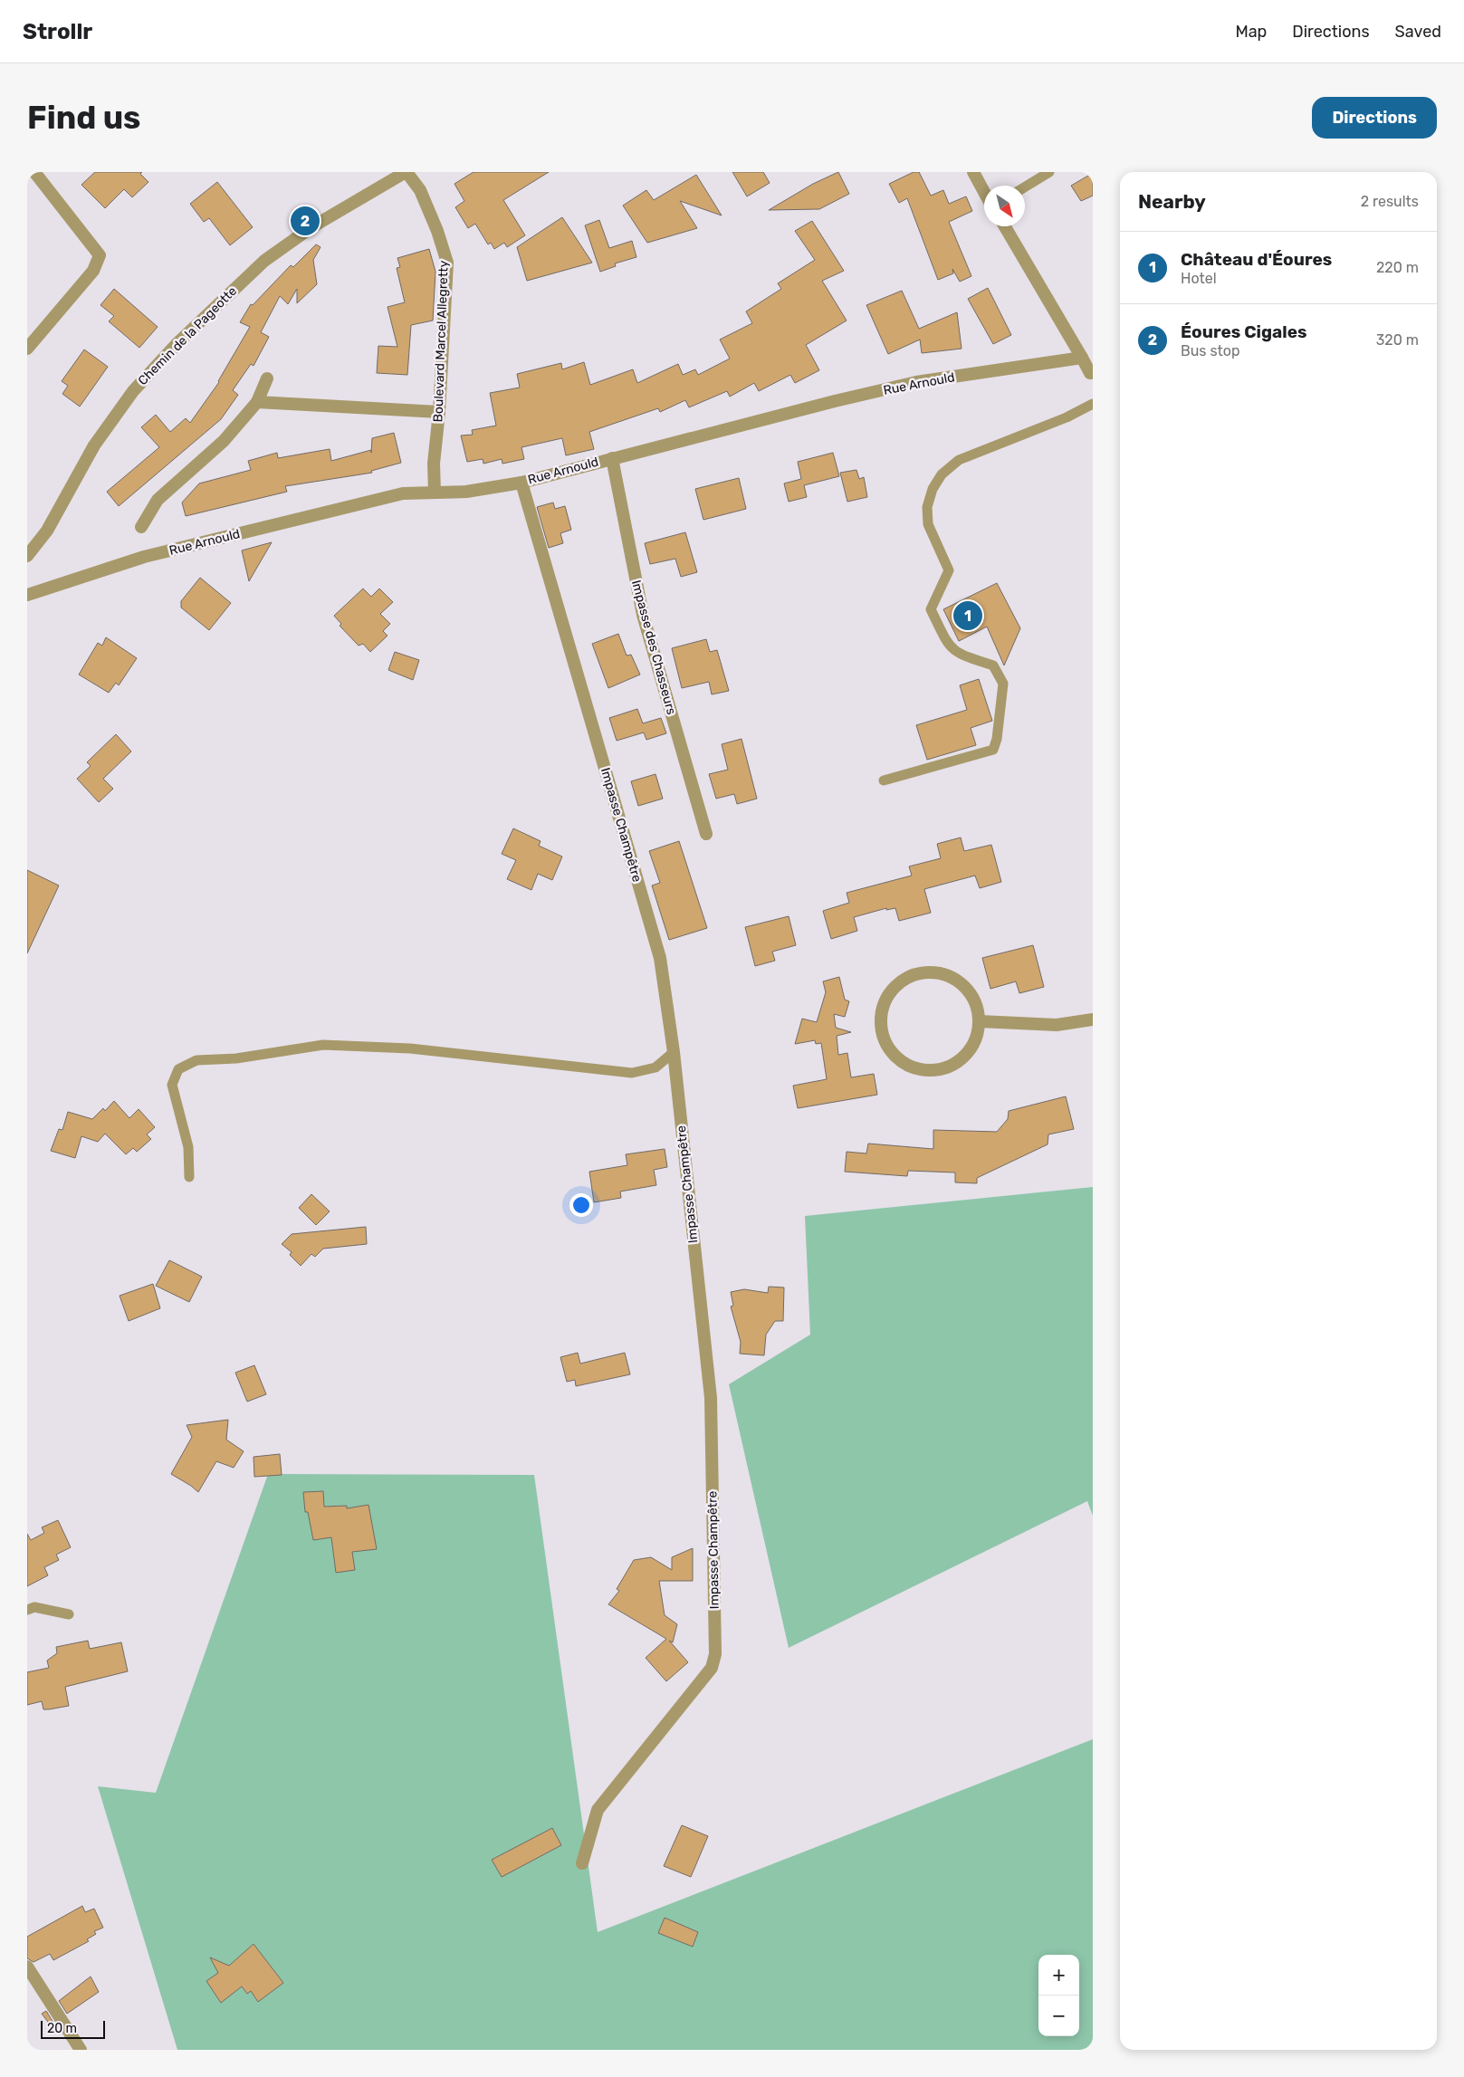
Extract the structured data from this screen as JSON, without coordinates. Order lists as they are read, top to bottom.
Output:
{
  "streets": {
    "street": [
      "Chemin de la Pageotte",
      "Boulevard Marcel Allegretty",
      "Rue Arnould",
      "Impasse des Chasseurs",
      "Impasse Champêtre"
    ]
  },
  "crossings": [
    ["Chemin de la Pageotte", "Boulevard Marcel Allegretty"],
    ["Boulevard Marcel Allegretty", "Rue Arnould"],
    ["Rue Arnould", "Impasse des Chasseurs"],
    ["Rue Arnould", "Impasse Champêtre"]
  ],
  "scale_bar": "20 m",
  "north": "bottom right",
  "page": {
    "header": "Strollr",
    "nav": ["Map", "Directions", "Saved"],
    "buttons": "Directions",
    "title": "Find us",
    "heading": ["Nearby", "2 results"],
    "pins": ["2", "1"],
    "list": [
      {
        "mark": "1",
        "name": "Château d'Éoures",
        "note": "Hotel",
        "value": "220 m"
      },
      {
        "mark": "2",
        "name": "Éoures Cigales",
        "note": "Bus stop",
        "value": "320 m"
      }
    ],
    "map_buttons": ["+", "−"],
    "scale": "20 m"
  }
}
